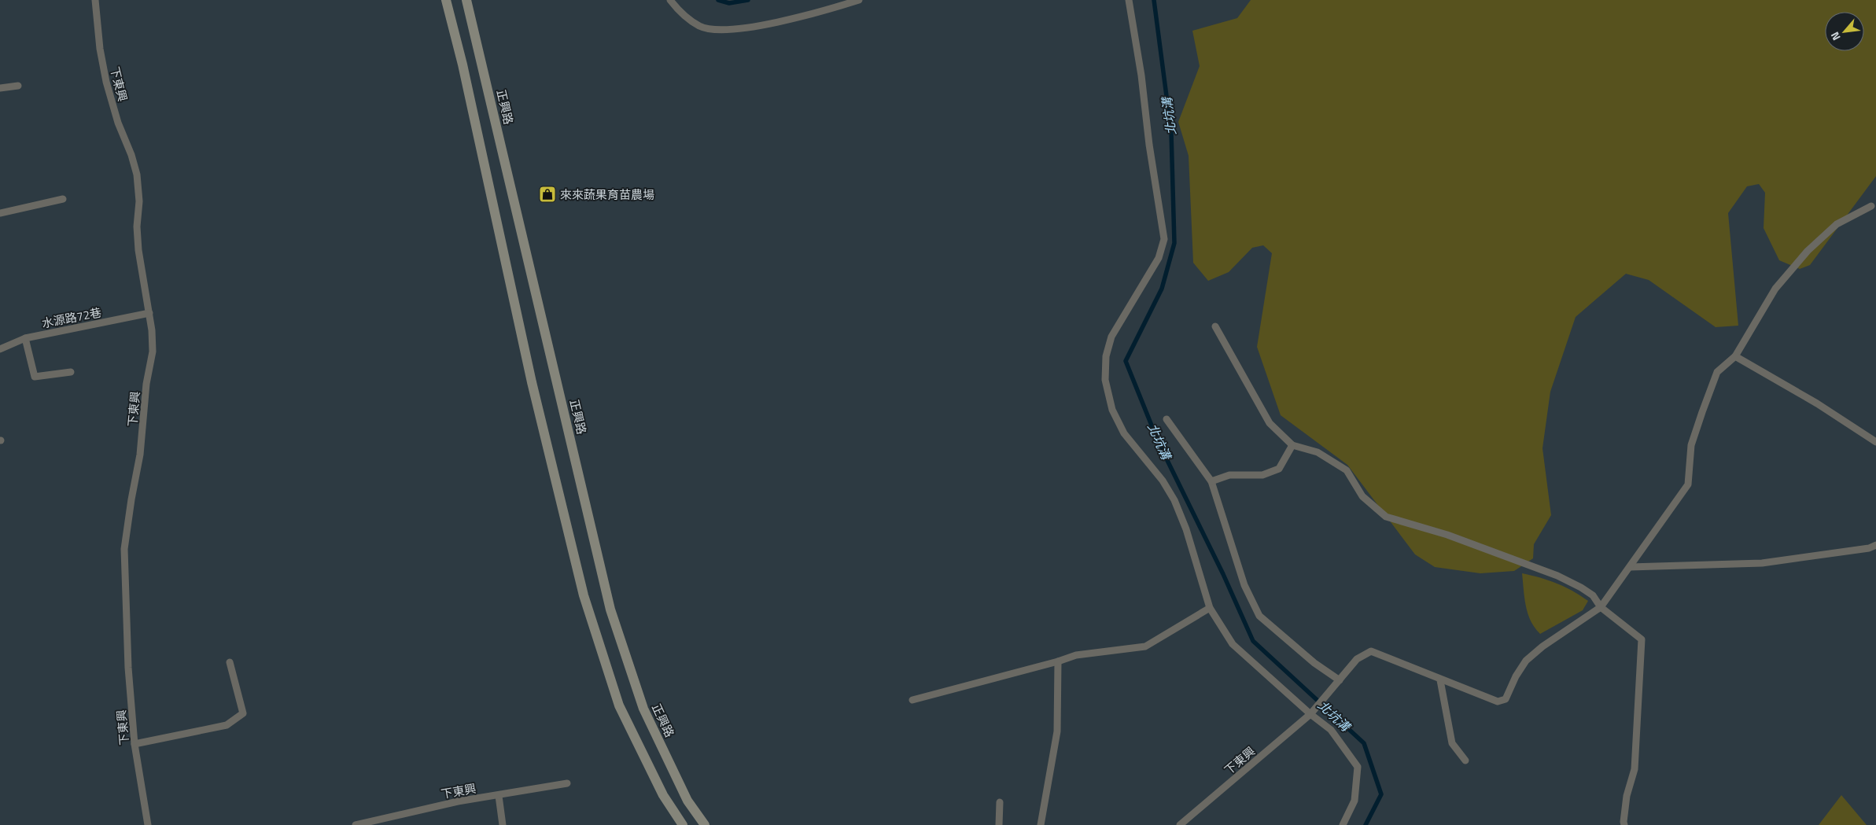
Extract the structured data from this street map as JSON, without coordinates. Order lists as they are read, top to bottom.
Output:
{
  "streets": {
    "main road": ["正興路"],
    "lane": ["下東興", "水源路72巷"]
  },
  "crossings": [
    ["下東興", "水源路72巷"]
  ],
  "water": ["北坑溝"],
  "places": {
    "shop": ["來來蔬果育苗農場"]
  },
  "north": "bottom left"
}
